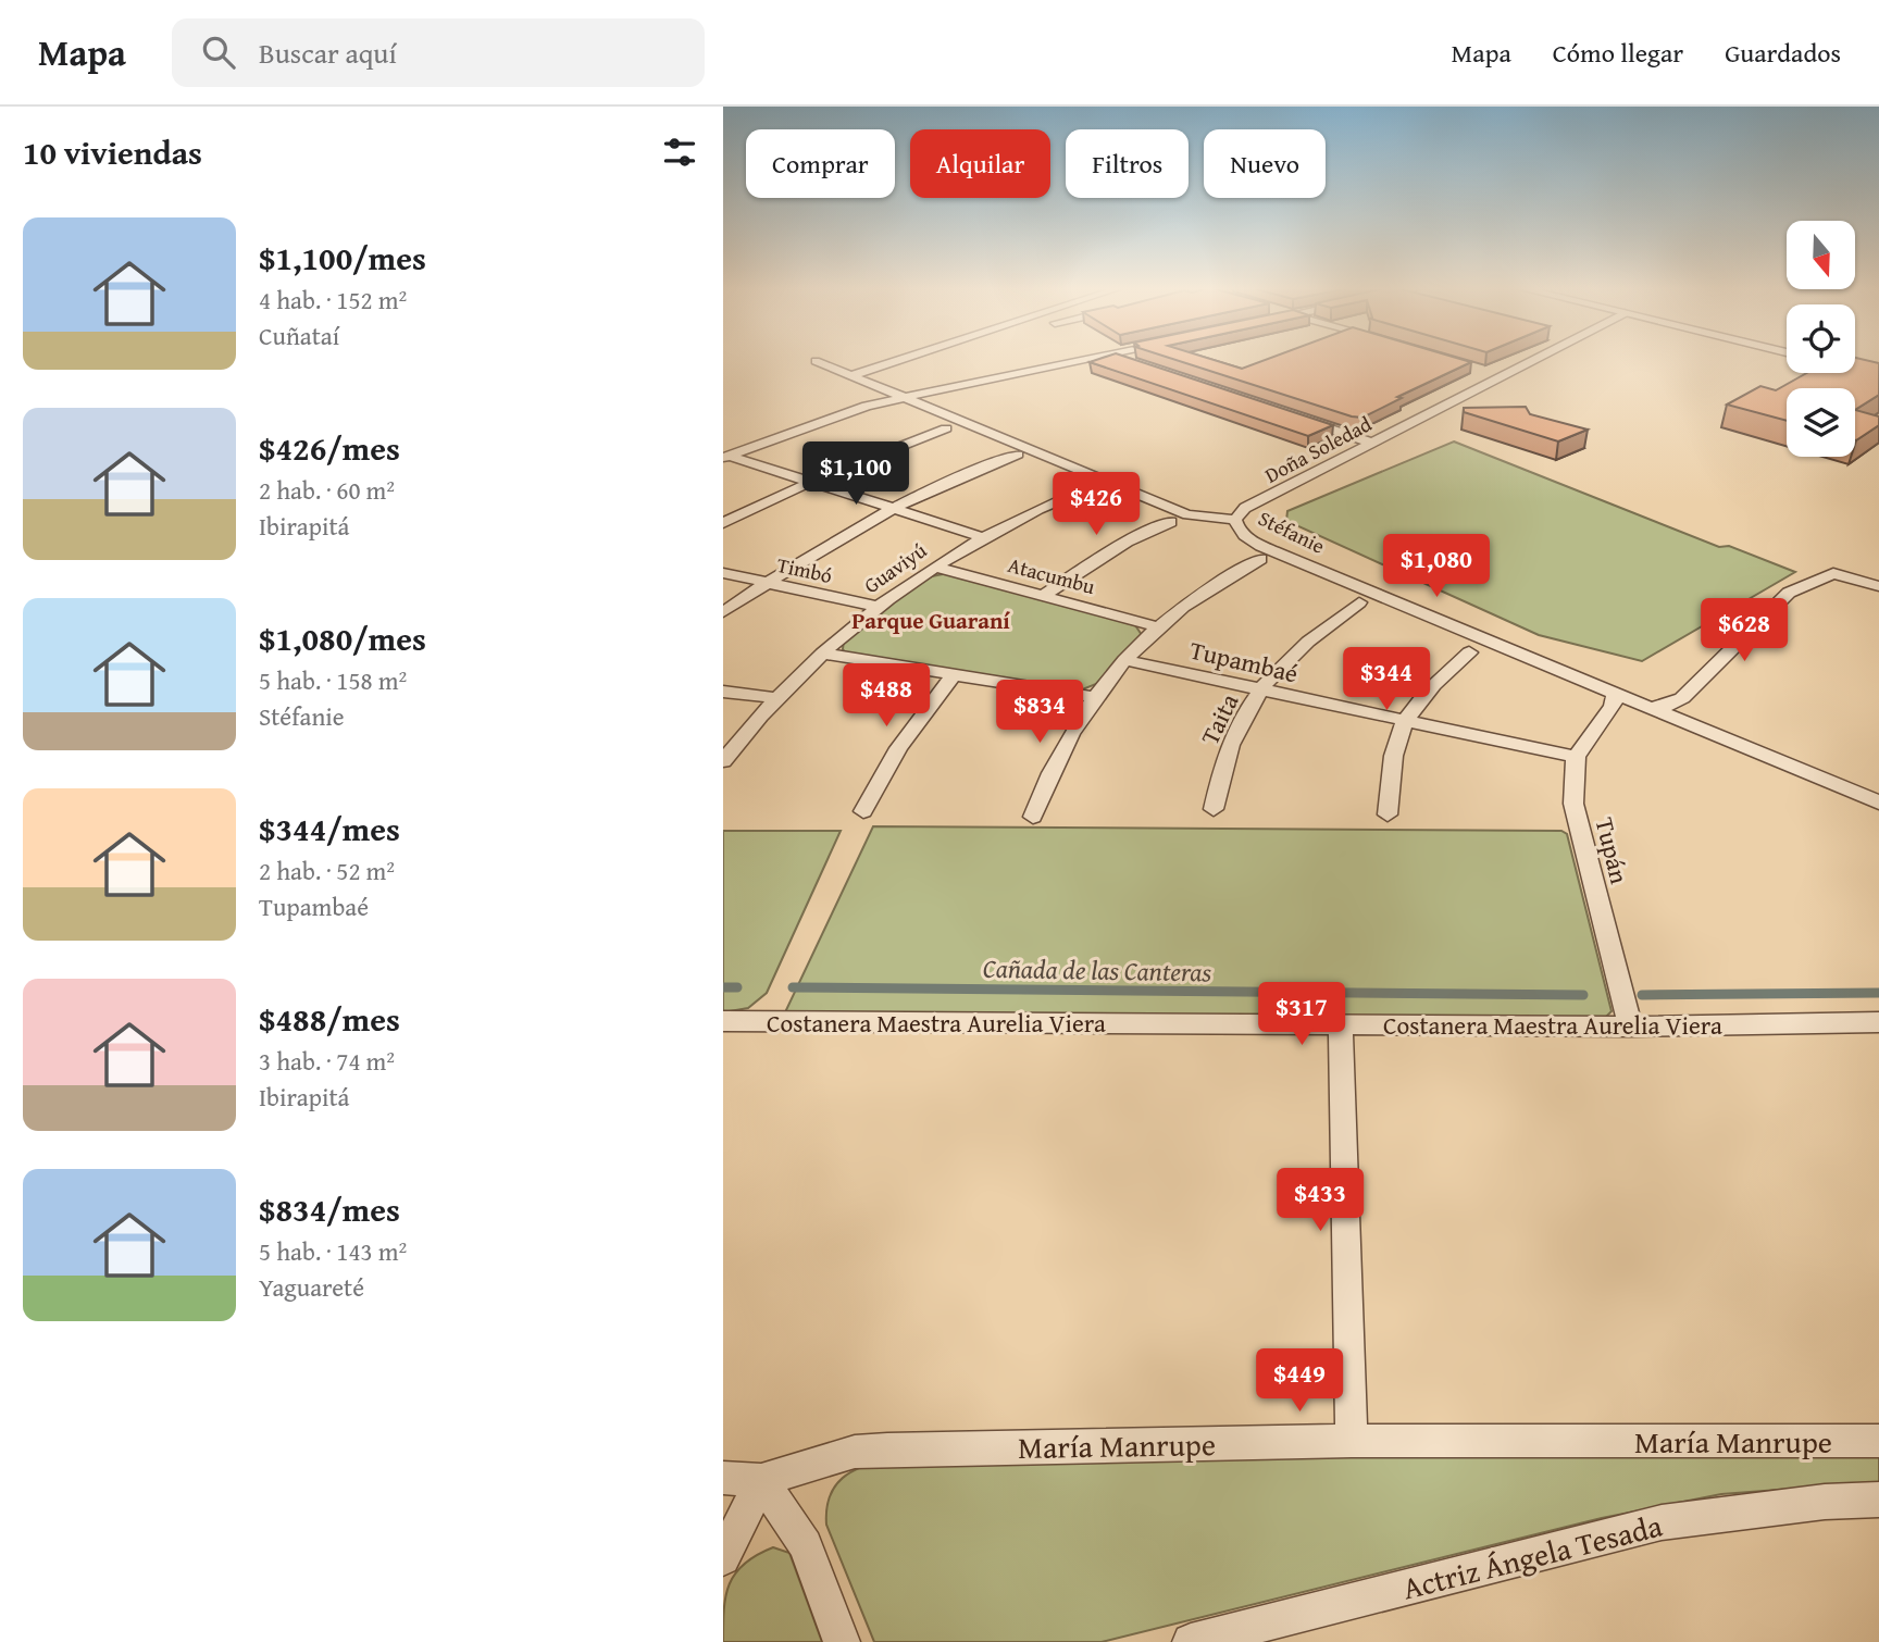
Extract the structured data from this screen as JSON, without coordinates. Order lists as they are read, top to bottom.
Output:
{
  "streets": {
    "street": [
      "Doña Soledad",
      "Stéfanie",
      "Guaviyú",
      "Timbó",
      "Atacumbu",
      "Tupambaé",
      "Taita",
      "Tupán",
      "Costanera Maestra Aurelia Viera",
      "María Manrupe",
      "Actriz Ángela Tesada"
    ]
  },
  "crossings": [
    ["Doña Soledad", "Stéfanie"],
    ["Guaviyú", "Timbó"],
    ["Guaviyú", "Atacumbu"],
    ["Tupambaé", "Taita"],
    ["Tupambaé", "Tupán"],
    ["Tupán", "Costanera Maestra Aurelia Viera"]
  ],
  "districts": ["Parque Guaraní"],
  "water": ["Cañada de las Canteras"],
  "north": "bottom",
  "page": {
    "header": "Mapa",
    "search": "Buscar aquí",
    "nav": ["Mapa", "Cómo llegar", "Guardados"],
    "heading": "10 viviendas",
    "chip": [
      "Comprar",
      "Alquilar",
      "Filtros",
      "Nuevo"
    ],
    "list": [
      {
        "name": "$1,100/mes",
        "note": "4 hab. · 152 m² · Cuñataí"
      },
      {
        "name": "$426/mes",
        "note": "2 hab. · 60 m² · Ibirapitá"
      },
      {
        "name": "$1,080/mes",
        "note": "5 hab. · 158 m² · Stéfanie"
      },
      {
        "name": "$344/mes",
        "note": "2 hab. · 52 m² · Tupambaé"
      },
      {
        "name": "$488/mes",
        "note": "3 hab. · 74 m² · Ibirapitá"
      },
      {
        "name": "$834/mes",
        "note": "5 hab. · 143 m² · Yaguareté"
      }
    ],
    "price": [
      "$1,100",
      "$426",
      "$1,080",
      "$628",
      "$344",
      "$488",
      "$834",
      "$317",
      "$433",
      "$449"
    ]
  }
}
